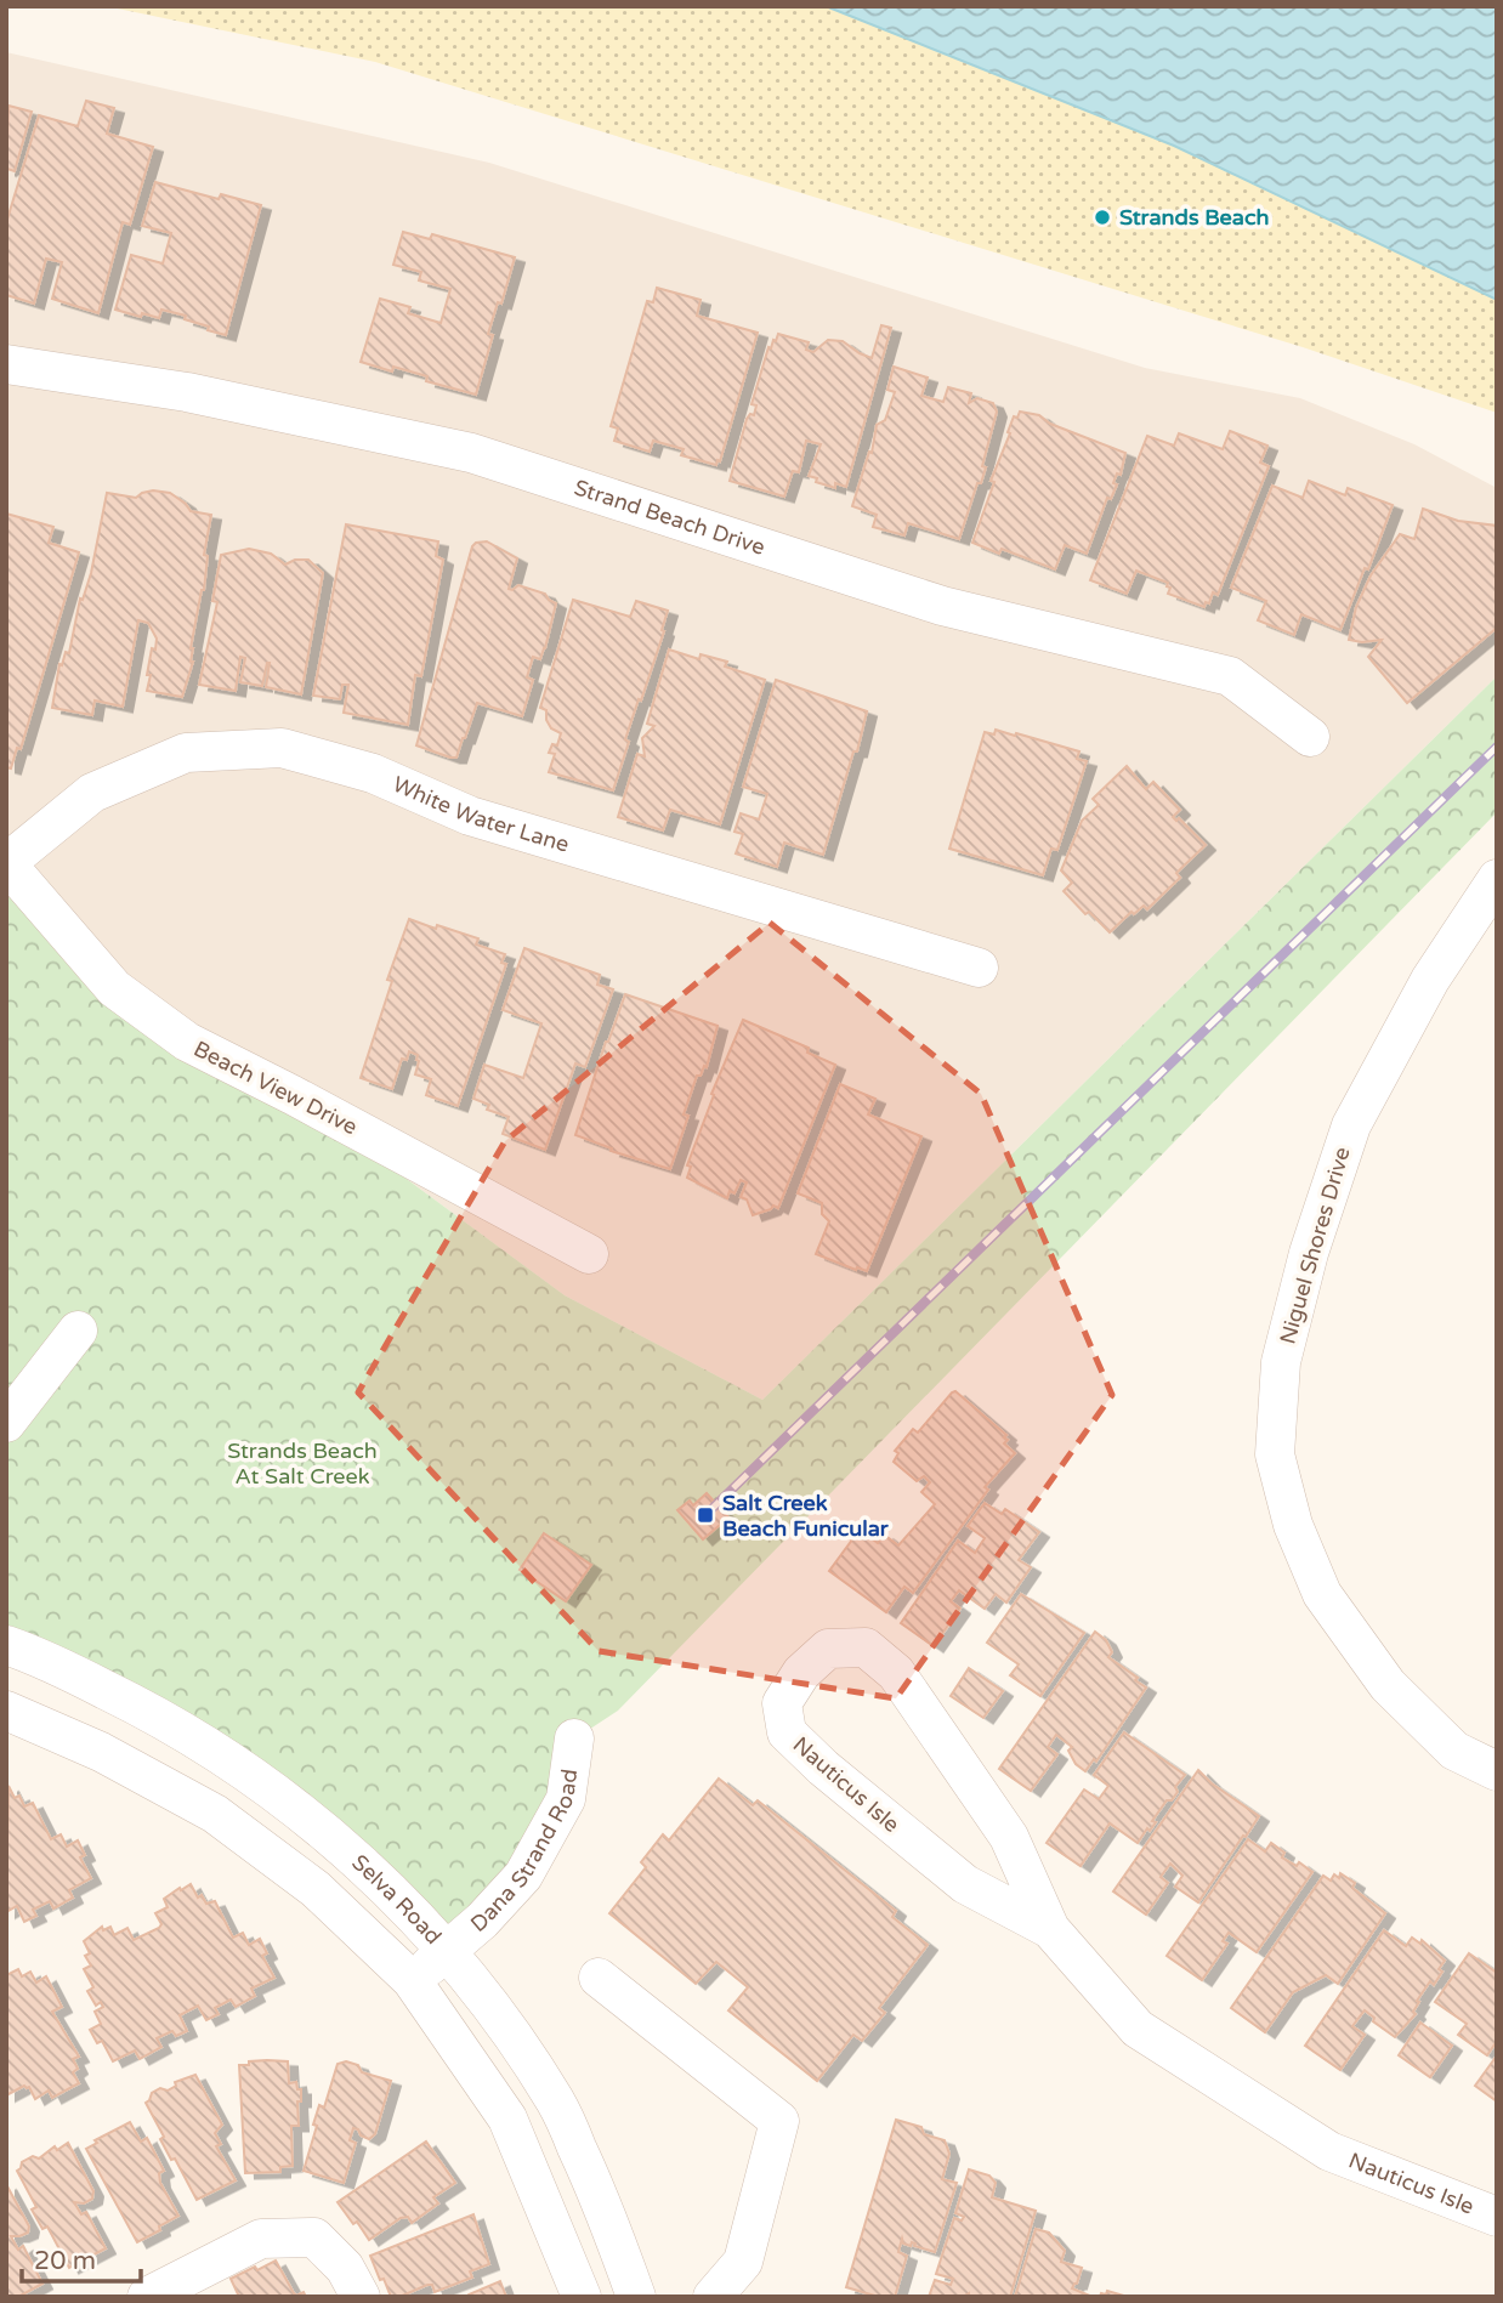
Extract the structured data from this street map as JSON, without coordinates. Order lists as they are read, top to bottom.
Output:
{
  "streets": {
    "street": [
      "Strand Beach Drive",
      "White Water Lane",
      "Beach View Drive",
      "Niguel Shores Drive",
      "Nauticus Isle",
      "Dana Strand Road",
      "Selva Road"
    ]
  },
  "crossings": [
    ["White Water Lane", "Beach View Drive"],
    ["Dana Strand Road", "Selva Road"]
  ],
  "parks": ["Strands Beach At Salt Creek"],
  "places": {
    "other": ["Strands Beach"],
    "transit": ["Salt Creek Beach Funicular"]
  },
  "scale_bar": "20 m"
}
